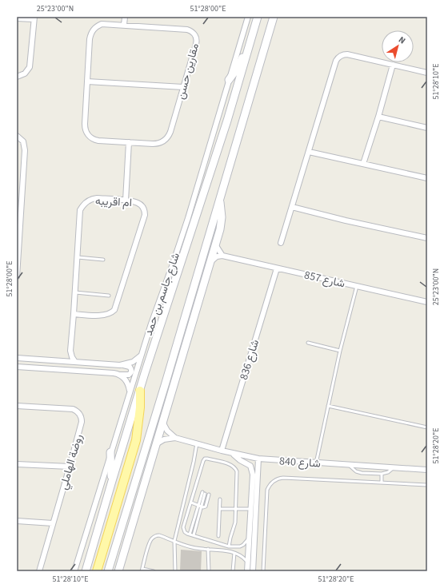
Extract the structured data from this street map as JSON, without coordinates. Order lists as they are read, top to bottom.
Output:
{
  "streets": {
    "main road": ["شارع جاسم بن حمد"],
    "street": [
      "مقارين حسن",
      "ام اقريبه",
      "شارع 857",
      "شارع 836",
      "روضة الهاملي",
      "شارع 840"
    ]
  },
  "crossings": [
    ["شارع 857", "شارع 836"],
    ["شارع 836", "شارع 840"]
  ],
  "north": "top right",
  "coordinates": [
    "25°23'00\"N",
    "51°28'00\"E",
    "51°28'10\"E",
    "51°28'20\"E"
  ]
}
